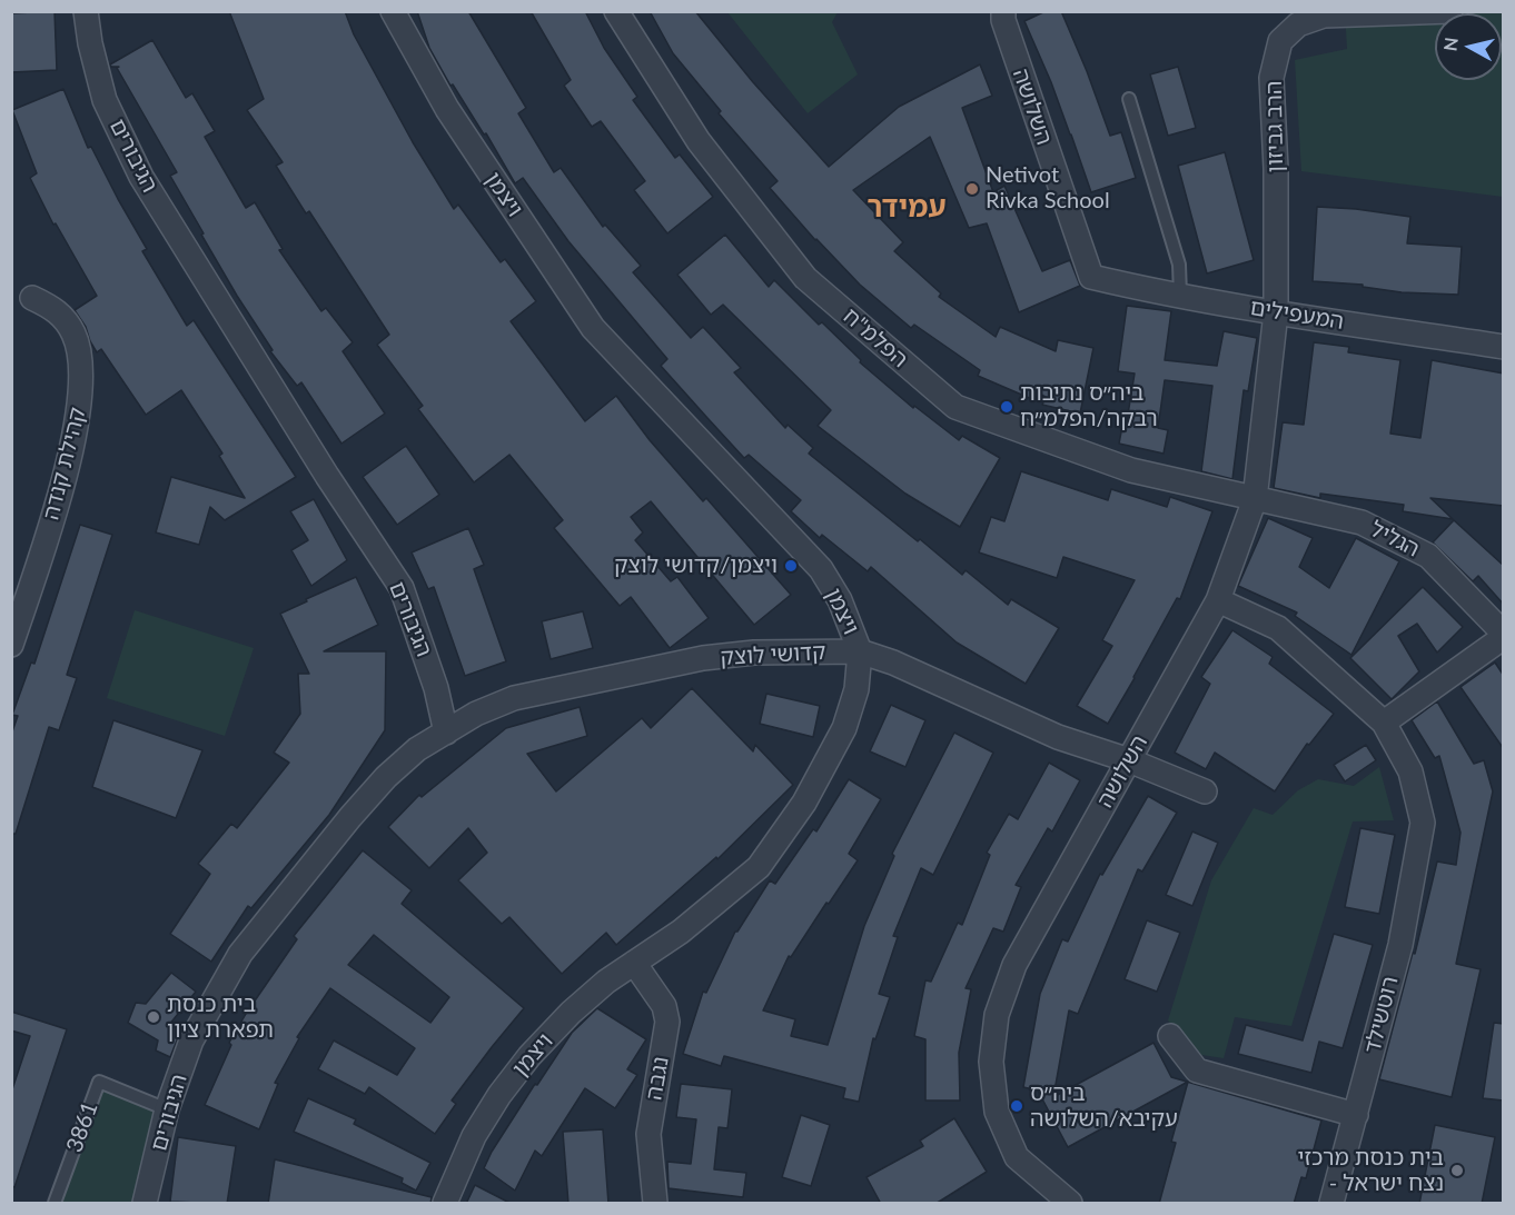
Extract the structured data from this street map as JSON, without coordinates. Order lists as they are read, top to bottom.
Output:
{
  "streets": {
    "street": [
      "השלושה",
      "הרב גביזון",
      "הגיבורים",
      "ויצמן",
      "המעפילים",
      "הפלמ\"ח",
      "קהילת קנדה",
      "הגליל",
      "קדושי לוצק",
      "רוטשילד",
      "נגבה"
    ],
    "lane": ["3861"]
  },
  "crossings": [
    ["השלושה", "הרב גביזון"],
    ["השלושה", "המעפילים"],
    ["השלושה", "הפלמ\"ח"],
    ["השלושה", "הגליל"],
    ["השלושה", "קדושי לוצק"],
    ["הרב גביזון", "המעפילים"],
    ["הגיבורים", "קדושי לוצק"],
    ["הגיבורים", "3861"],
    ["ויצמן", "קדושי לוצק"],
    ["ויצמן", "נגבה"],
    ["הפלמ\"ח", "הגליל"],
    ["הגליל", "רוטשילד"]
  ],
  "districts": ["עמידר"],
  "places": [
    "Netivot Rivka School",
    "ביה״ס נתיבות רבקה/הפלמ״ח",
    "ויצמן/קדושי לוצק",
    "בית כנסת תפארת ציון",
    "ביה״ס עקיבא/השלושה",
    "בית כנסת מרכזי - נצח ישראל"
  ],
  "north": "left"
}
